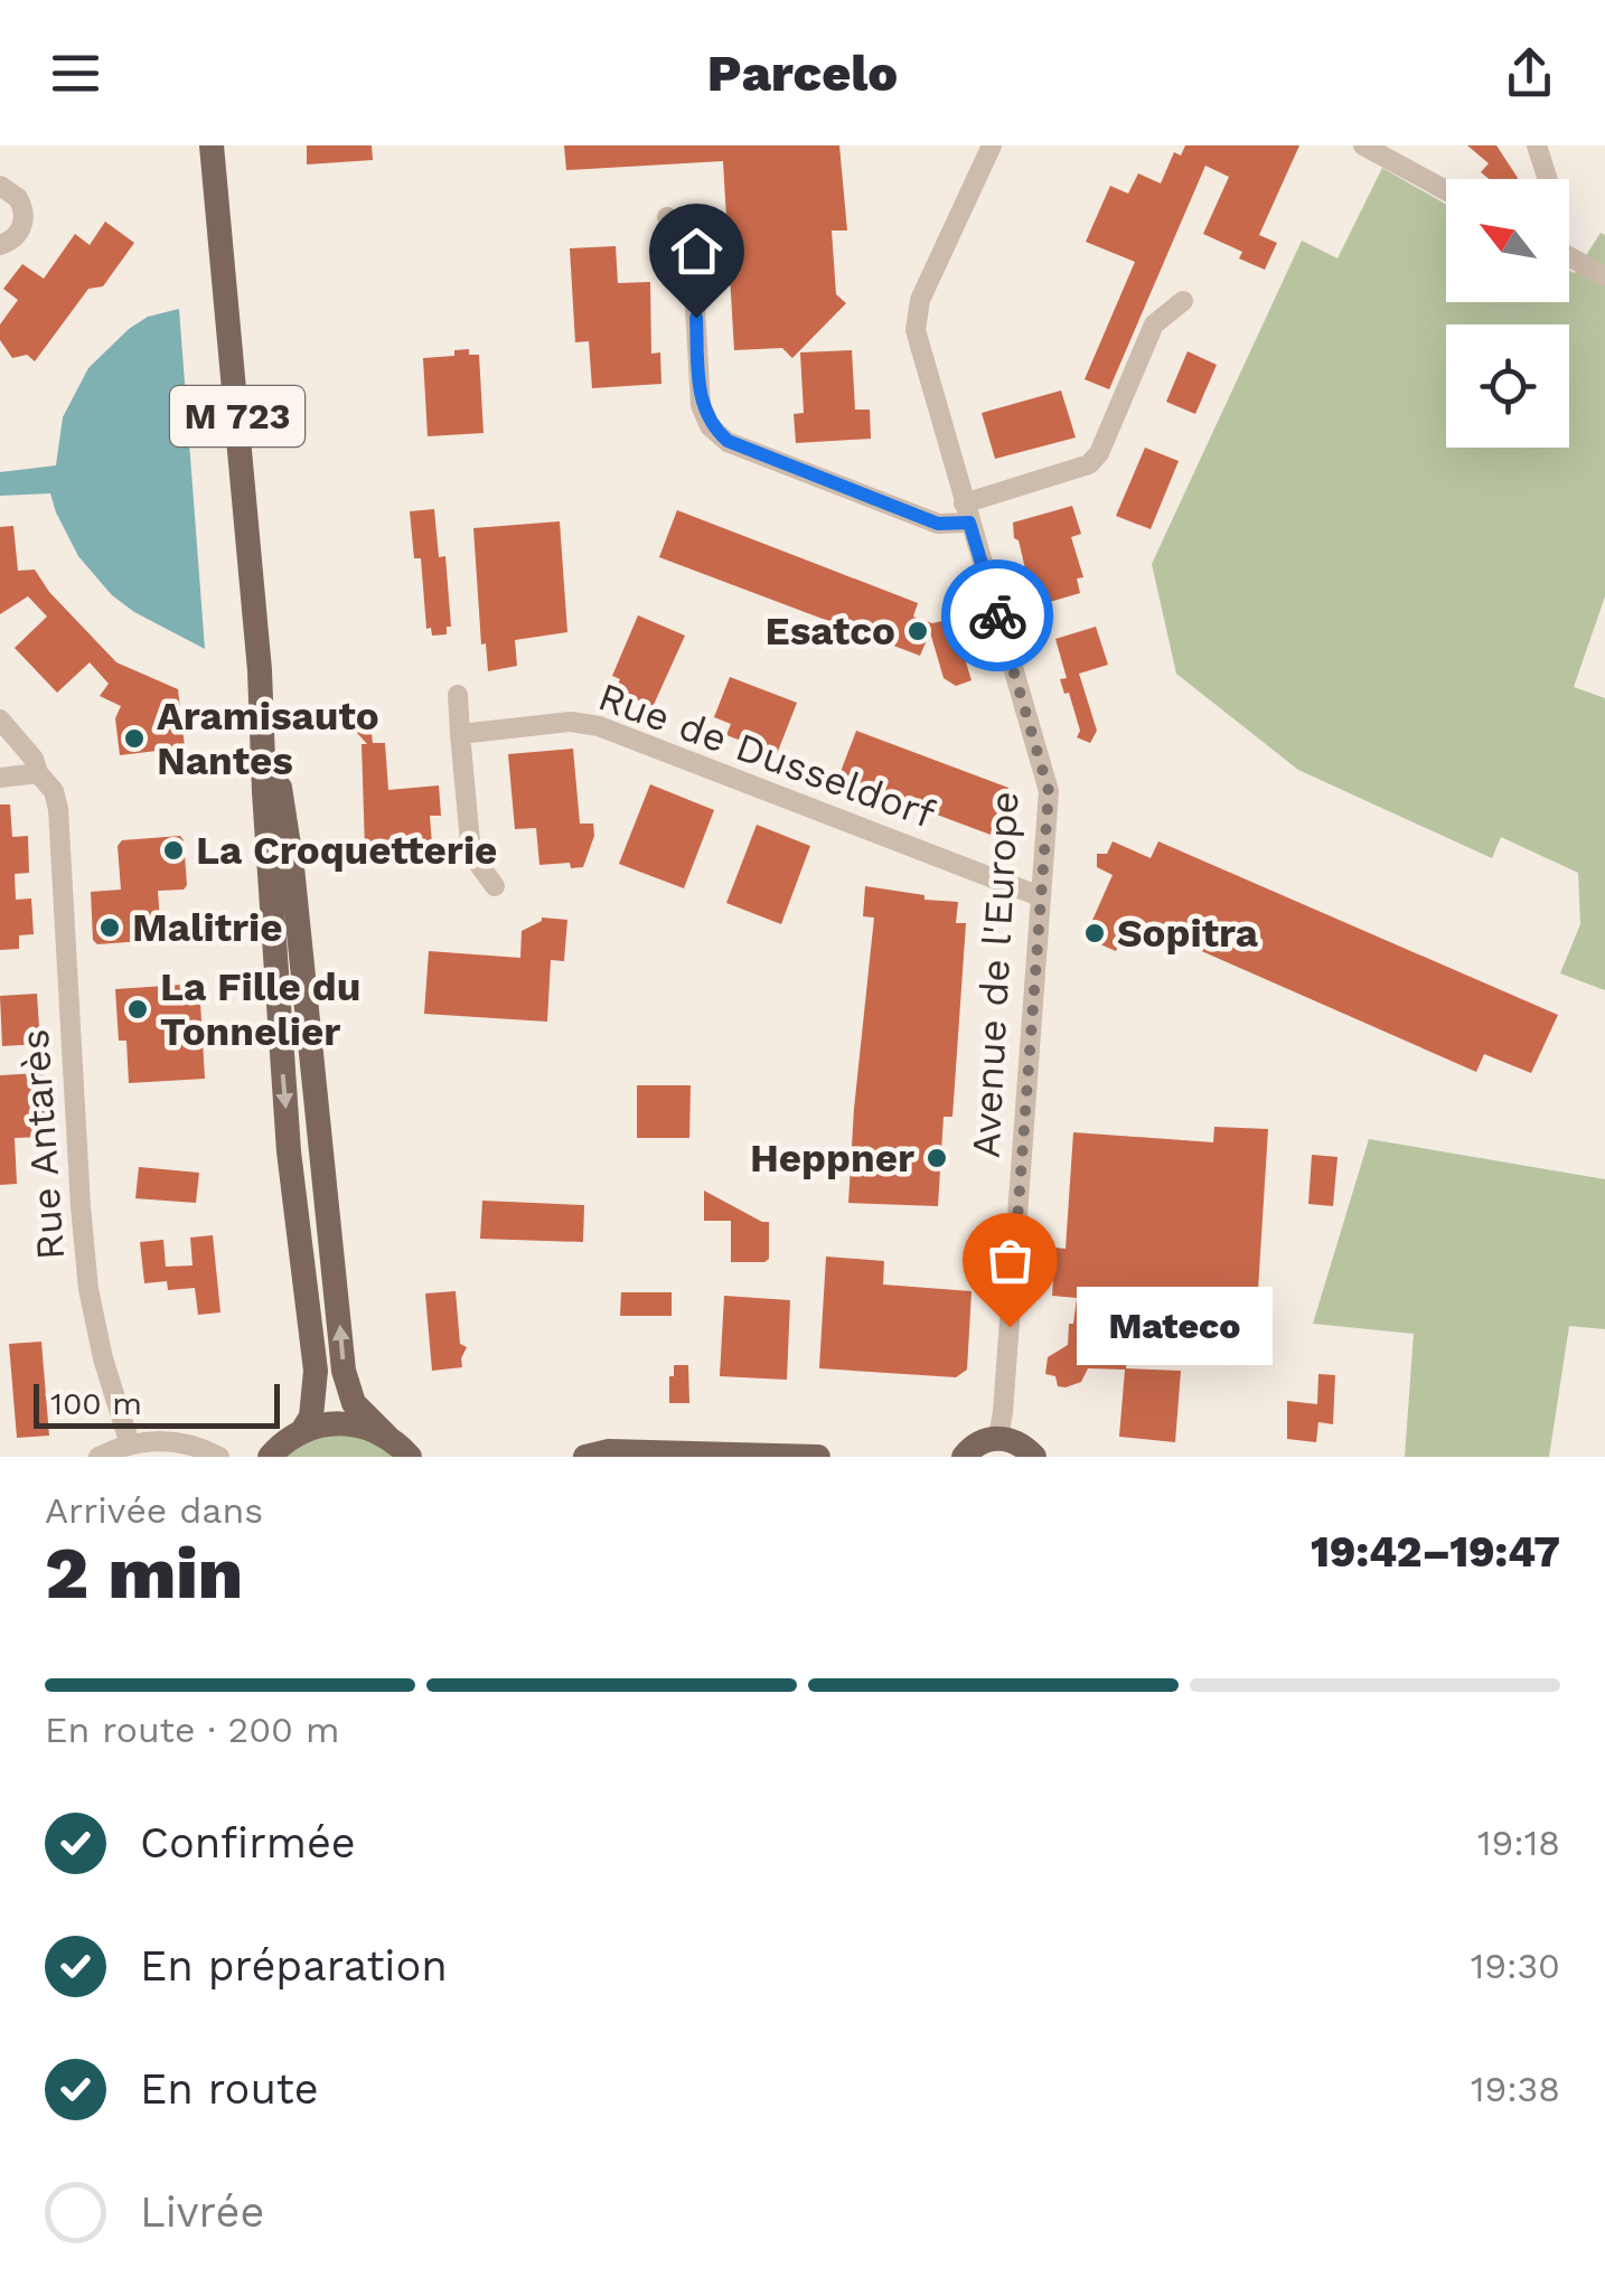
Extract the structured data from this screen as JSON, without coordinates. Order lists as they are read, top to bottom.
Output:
{
  "streets": {
    "main road": ["M 723"],
    "street": ["Rue de Dusseldorf", "Avenue de l'Europe", "Rue Antarès"]
  },
  "crossings": [
    ["Rue de Dusseldorf", "Avenue de l'Europe"]
  ],
  "places": [
    "Esatco",
    "Aramisauto Nantes",
    "La Croquetterie",
    "Malitrie",
    "Sopitra",
    "La Fille du Tonnelier",
    "Heppner",
    "Mateco"
  ],
  "scale_bar": "100 m",
  "north": "top left",
  "page": {
    "header": "Parcelo",
    "bubble": "Mateco",
    "scale": "100 m",
    "heading": ["2 min", "Arrivée dans", "19:42–19:47"],
    "bar": "En route · 200 m",
    "list": [
      ["Confirmée", "19:18"],
      ["En préparation", "19:30"],
      ["En route", "19:38"],
      "Livrée"
    ]
  }
}
